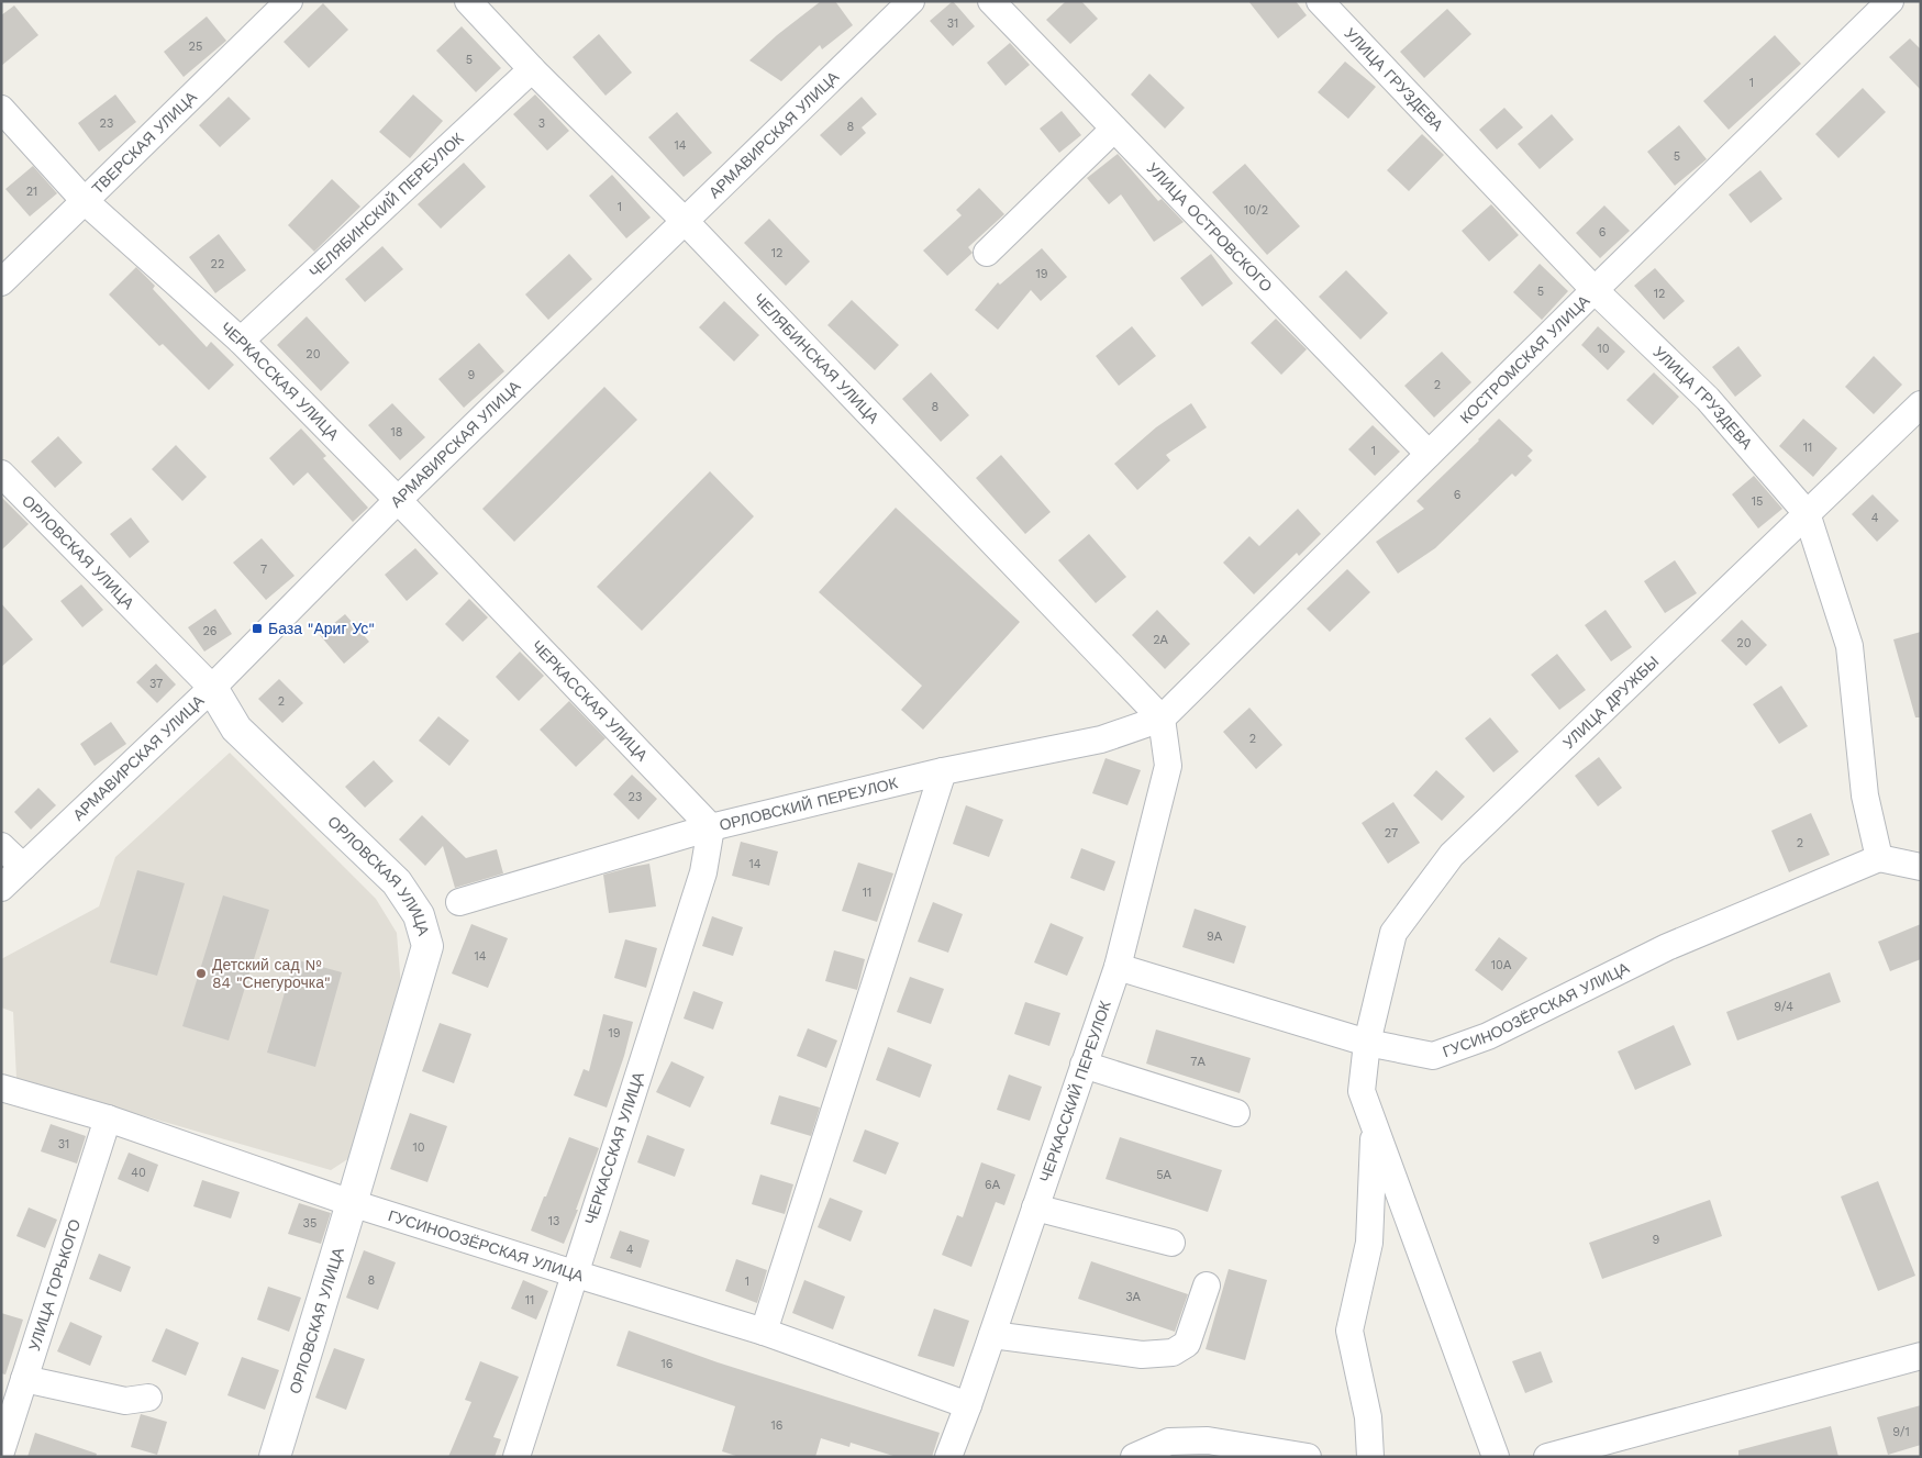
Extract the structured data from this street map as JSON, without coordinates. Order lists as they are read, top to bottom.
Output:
{
  "streets": {
    "street": [
      "УЛИЦА ГРУЗДЕВА",
      "АРМАВИРСКАЯ УЛИЦА",
      "ТВЕРСКАЯ УЛИЦА",
      "ЧЕЛЯБИНСКИЙ ПЕРЕУЛОК",
      "УЛИЦА ОСТРОВСКОГО",
      "ЧЕЛЯБИНСКАЯ УЛИЦА",
      "КОСТРОМСКАЯ УЛИЦА",
      "ЧЕРКАССКАЯ УЛИЦА",
      "ОРЛОВСКАЯ УЛИЦА",
      "УЛИЦА ДРУЖБЫ",
      "ОРЛОВСКИЙ ПЕРЕУЛОК",
      "ГУСИНООЗЁРСКАЯ УЛИЦА",
      "ЧЕРКАССКИЙ ПЕРЕУЛОК",
      "УЛИЦА ГОРЬКОГО"
    ]
  },
  "crossings": [
    ["УЛИЦА ГРУЗДЕВА", "КОСТРОМСКАЯ УЛИЦА"],
    ["УЛИЦА ГРУЗДЕВА", "УЛИЦА ДРУЖБЫ"],
    ["УЛИЦА ГРУЗДЕВА", "ГУСИНООЗЁРСКАЯ УЛИЦА"],
    ["АРМАВИРСКАЯ УЛИЦА", "ЧЕЛЯБИНСКАЯ УЛИЦА"],
    ["АРМАВИРСКАЯ УЛИЦА", "ЧЕРКАССКАЯ УЛИЦА"],
    ["АРМАВИРСКАЯ УЛИЦА", "ОРЛОВСКАЯ УЛИЦА"],
    ["ТВЕРСКАЯ УЛИЦА", "ЧЕРКАССКАЯ УЛИЦА"],
    ["ЧЕЛЯБИНСКИЙ ПЕРЕУЛОК", "ЧЕЛЯБИНСКАЯ УЛИЦА"],
    ["ЧЕЛЯБИНСКИЙ ПЕРЕУЛОК", "ЧЕРКАССКАЯ УЛИЦА"],
    ["УЛИЦА ОСТРОВСКОГО", "КОСТРОМСКАЯ УЛИЦА"],
    ["ЧЕЛЯБИНСКАЯ УЛИЦА", "КОСТРОМСКАЯ УЛИЦА"],
    ["ЧЕЛЯБИНСКАЯ УЛИЦА", "ОРЛОВСКИЙ ПЕРЕУЛОК"],
    ["ЧЕЛЯБИНСКАЯ УЛИЦА", "ЧЕРКАССКИЙ ПЕРЕУЛОК"],
    ["КОСТРОМСКАЯ УЛИЦА", "ОРЛОВСКИЙ ПЕРЕУЛОК"],
    ["КОСТРОМСКАЯ УЛИЦА", "ЧЕРКАССКИЙ ПЕРЕУЛОК"],
    ["ЧЕРКАССКАЯ УЛИЦА", "ОРЛОВСКИЙ ПЕРЕУЛОК"],
    ["ЧЕРКАССКАЯ УЛИЦА", "ГУСИНООЗЁРСКАЯ УЛИЦА"],
    ["ОРЛОВСКАЯ УЛИЦА", "ГУСИНООЗЁРСКАЯ УЛИЦА"],
    ["УЛИЦА ДРУЖБЫ", "ГУСИНООЗЁРСКАЯ УЛИЦА"],
    ["ОРЛОВСКИЙ ПЕРЕУЛОК", "ЧЕРКАССКИЙ ПЕРЕУЛОК"],
    ["ГУСИНООЗЁРСКАЯ УЛИЦА", "ЧЕРКАССКИЙ ПЕРЕУЛОК"],
    ["ГУСИНООЗЁРСКАЯ УЛИЦА", "УЛИЦА ГОРЬКОГО"]
  ],
  "places": {
    "transit": ["База \"Ариг Ус\""],
    "other": ["Детский сад № 84 \"Снегурочка\""]
  },
  "house_numbers": [
    "31",
    "25",
    "5",
    "1",
    "23",
    "3",
    "8",
    "14",
    "5",
    "21",
    "1",
    "10/2",
    "6",
    "12",
    "22",
    "19",
    "5",
    "12",
    "10",
    "20",
    "9",
    "2",
    "8",
    "18",
    "11",
    "1",
    "6",
    "15",
    "4",
    "7",
    "26",
    "2А",
    "20",
    "37",
    "2",
    "2",
    "23",
    "27",
    "2",
    "14",
    "11",
    "9А",
    "14",
    "10А",
    "9/4",
    "19",
    "7А",
    "31",
    "10",
    "40",
    "5А",
    "6А",
    "13",
    "35",
    "9",
    "4",
    "8",
    "1",
    "3А",
    "11",
    "16",
    "16",
    "9/1"
  ]
}
